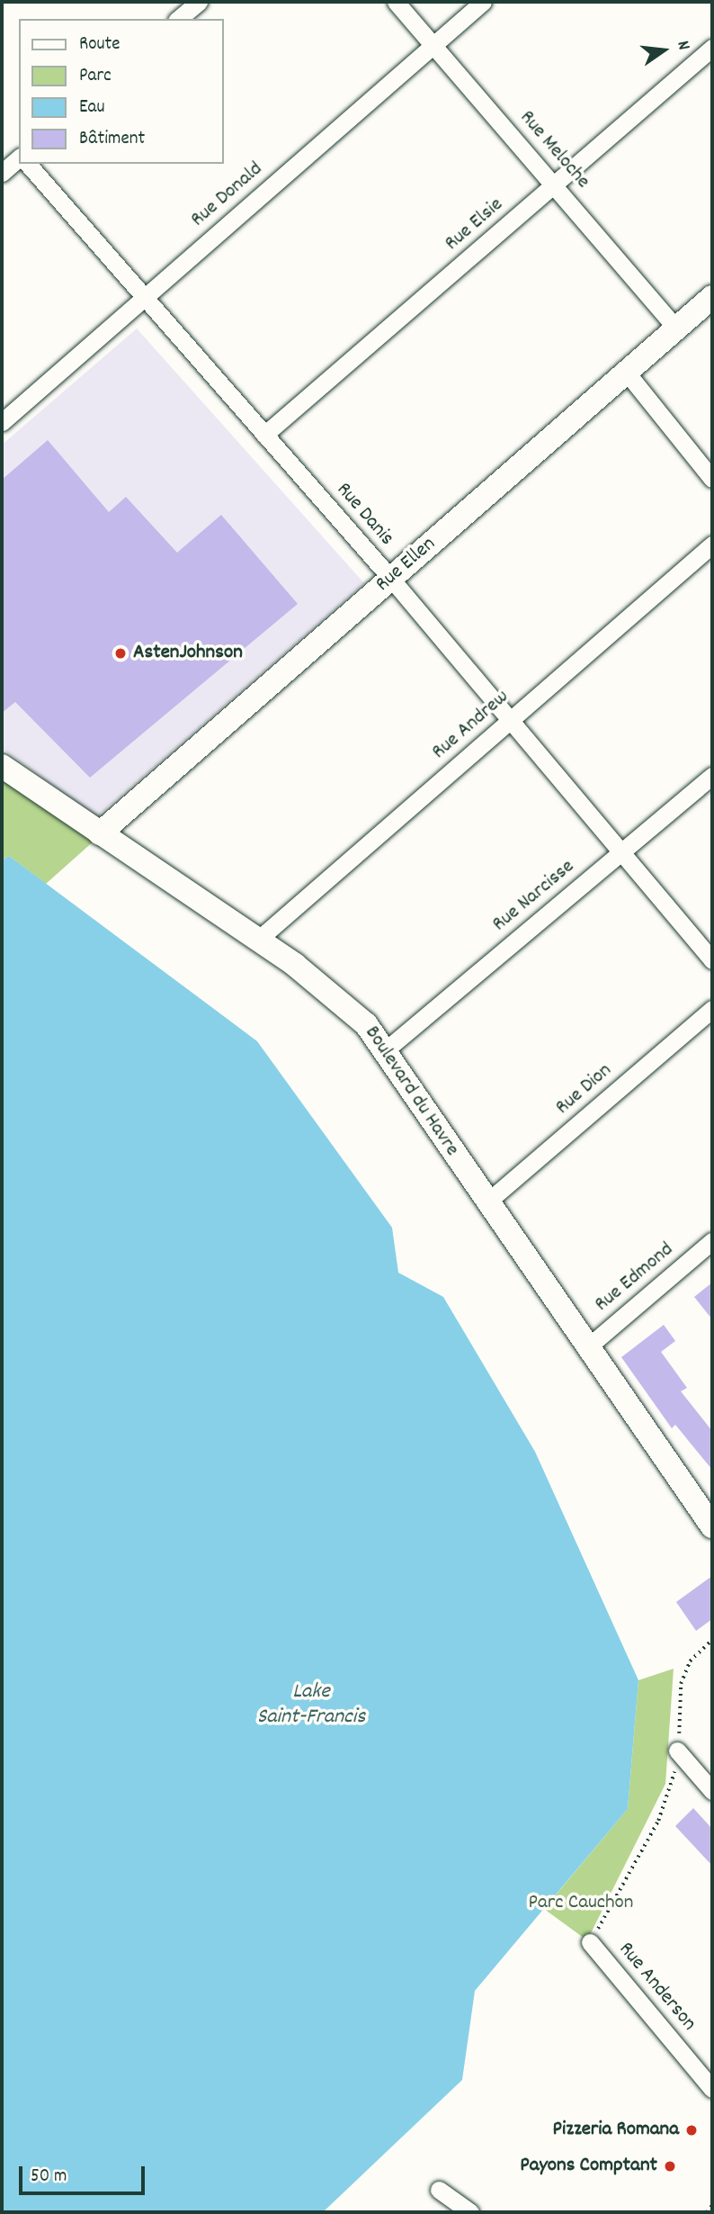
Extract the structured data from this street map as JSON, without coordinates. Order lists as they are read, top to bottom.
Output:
{
  "streets": {
    "street": [
      "Rue Meloche",
      "Rue Donald",
      "Rue Elsie",
      "Rue Danis",
      "Rue Ellen",
      "Rue Andrew",
      "Rue Narcisse",
      "Rue Dion",
      "Boulevard du Havre",
      "Rue Edmond",
      "Rue Anderson"
    ]
  },
  "crossings": [
    ["Rue Meloche", "Rue Donald"],
    ["Rue Meloche", "Rue Elsie"],
    ["Rue Meloche", "Rue Ellen"],
    ["Rue Donald", "Rue Danis"],
    ["Rue Elsie", "Rue Danis"],
    ["Rue Danis", "Rue Ellen"],
    ["Rue Danis", "Rue Andrew"],
    ["Rue Danis", "Rue Narcisse"],
    ["Rue Ellen", "Boulevard du Havre"],
    ["Rue Andrew", "Boulevard du Havre"],
    ["Rue Narcisse", "Boulevard du Havre"],
    ["Rue Dion", "Boulevard du Havre"],
    ["Boulevard du Havre", "Rue Edmond"]
  ],
  "water": ["Lake Saint-Francis"],
  "parks": ["Parc Cauchon"],
  "places": ["AstenJohnson", "Pizzeria Romana", "Payons Comptant"],
  "legend": [
    "Route",
    "Parc",
    "Eau",
    "Bâtiment"
  ],
  "scale_bar": "50 m",
  "north": "right"
}
